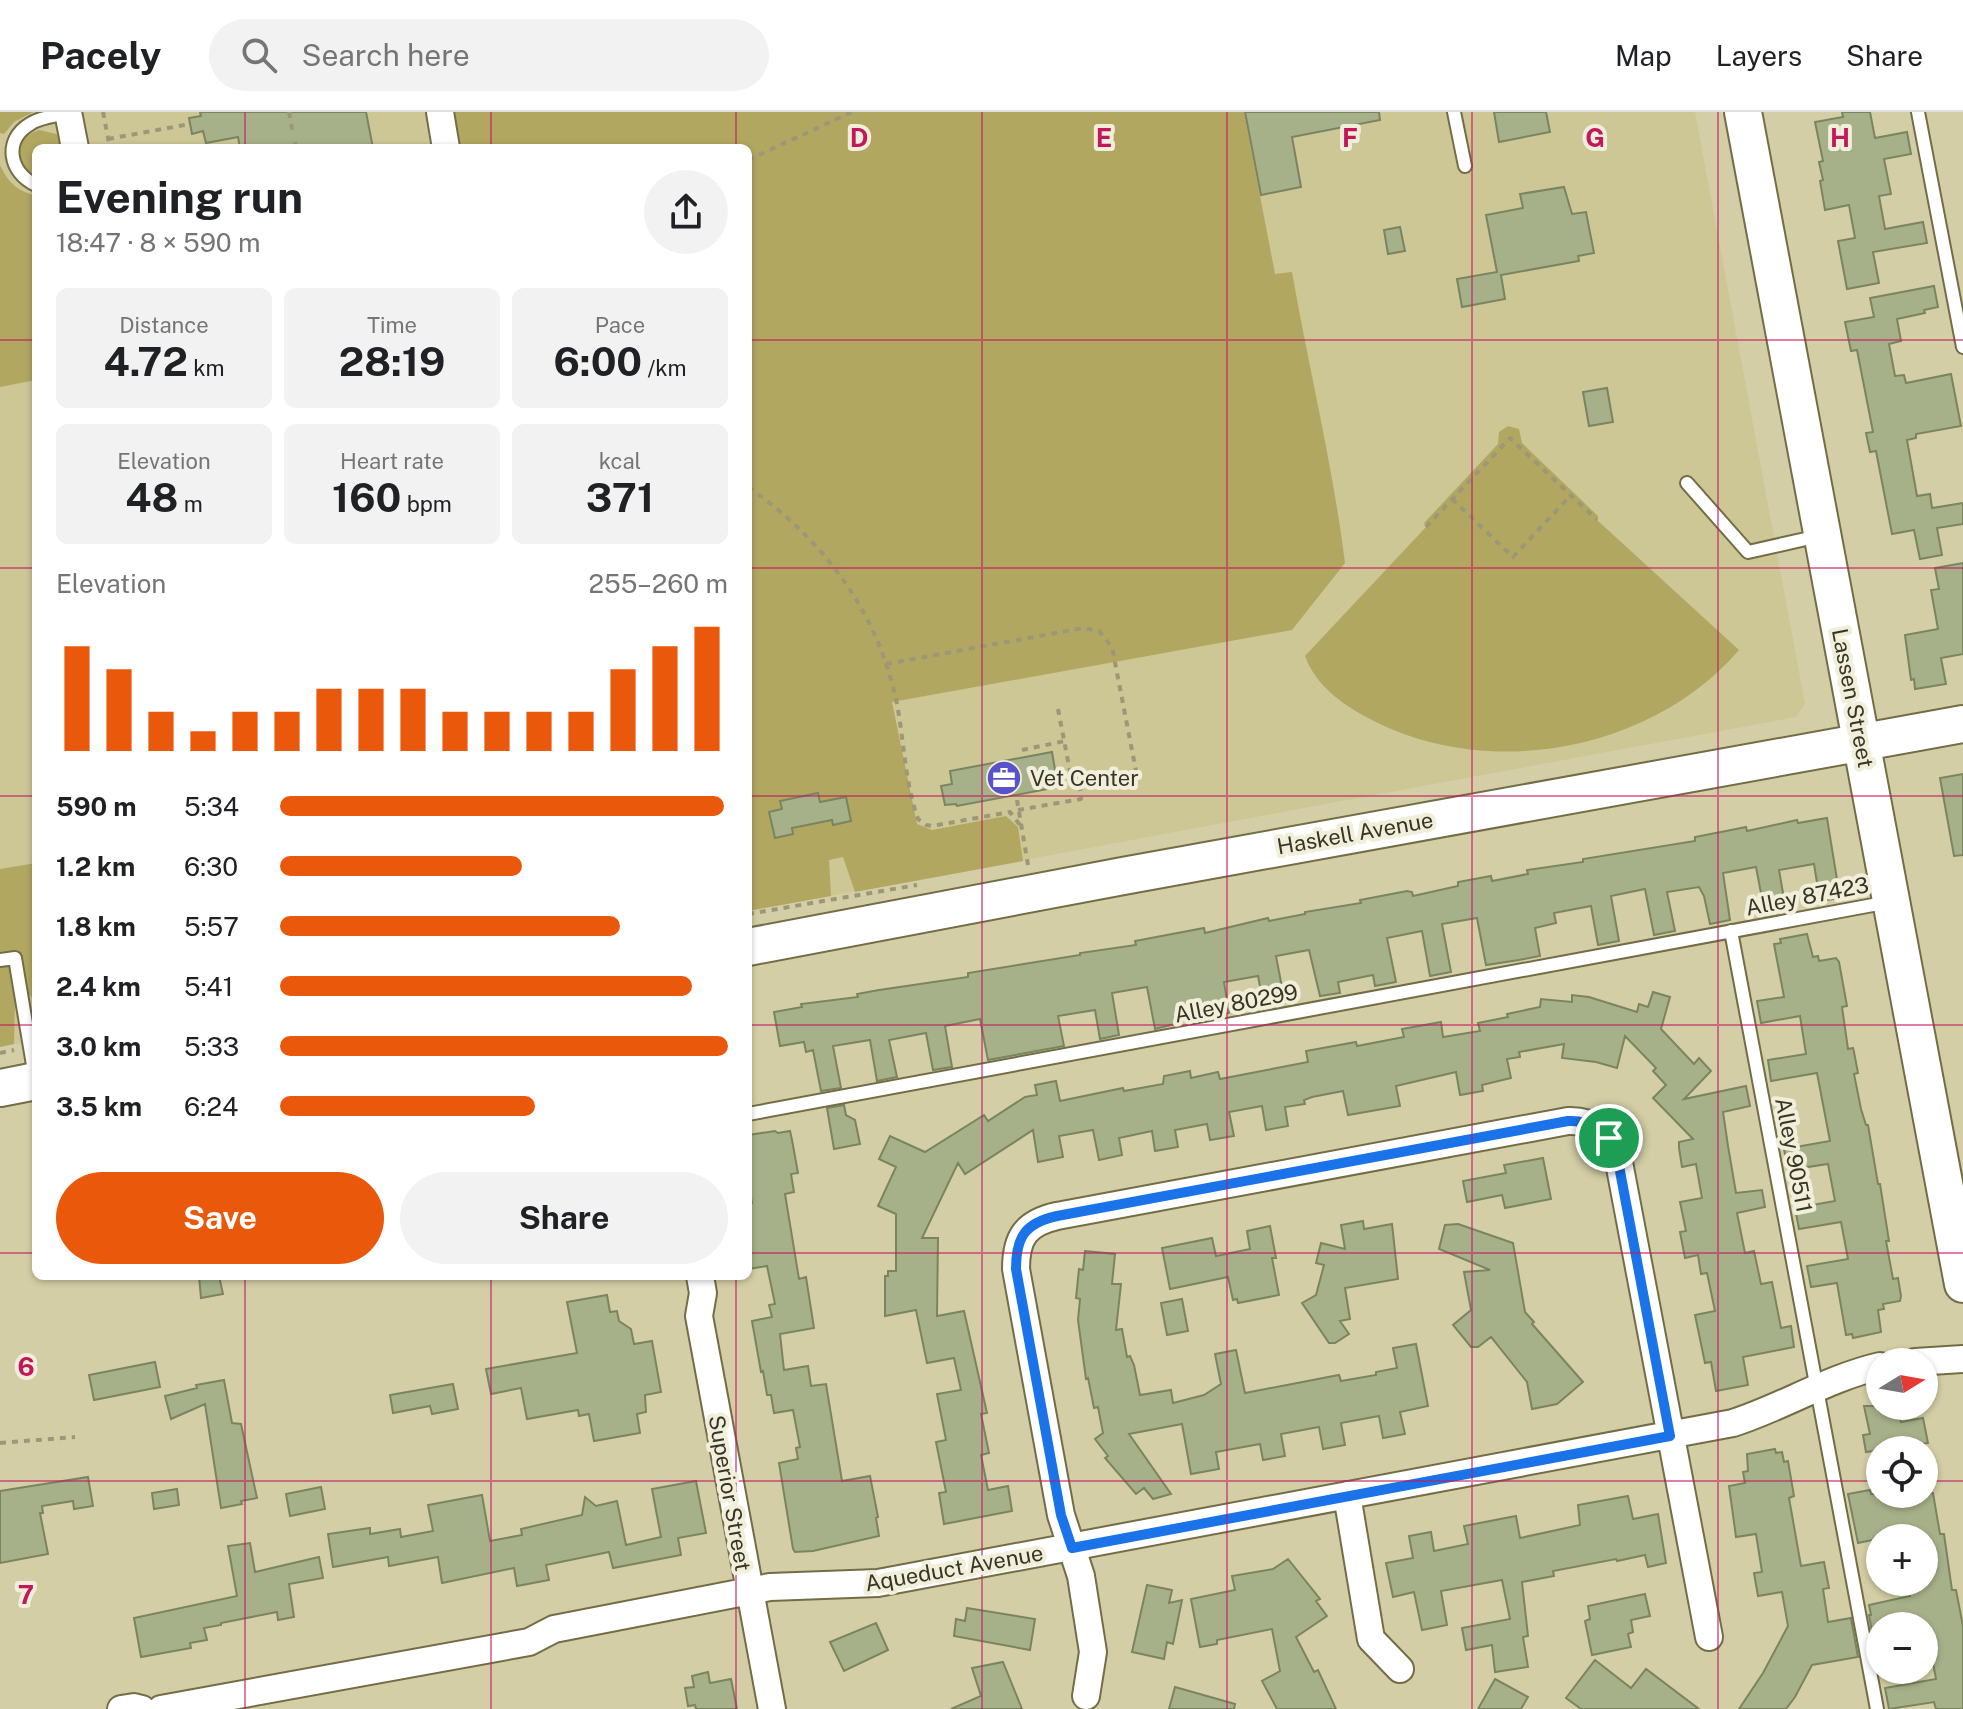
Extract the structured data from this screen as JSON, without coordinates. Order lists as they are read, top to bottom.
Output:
{
  "streets": {
    "main road": ["Lassen Street", "Haskell Avenue"],
    "street": ["Superior Street", "Aqueduct Avenue"],
    "lane": ["Alley 87423", "Alley 80299", "Alley 90511"]
  },
  "crossings": [
    ["Lassen Street", "Haskell Avenue"],
    ["Lassen Street", "Alley 87423"],
    ["Alley 87423", "Alley 80299"],
    ["Alley 87423", "Alley 90511"],
    ["Alley 80299", "Alley 90511"],
    ["Alley 90511", "Aqueduct Avenue"],
    ["Superior Street", "Aqueduct Avenue"]
  ],
  "places": {
    "office": ["Vet Center"]
  },
  "north": "right",
  "page": {
    "header": "Pacely",
    "search": "Search here",
    "nav": ["Map", "Layers", "Share"],
    "heading": ["Evening run", "18:47 · 8 × 590 m"],
    "stats": [
      ["Distance", "4.72 km"],
      ["Time", "28:19"],
      ["Pace", "6:00 /km"],
      ["Elevation", "48 m"],
      ["Heart rate", "160 bpm"],
      ["kcal", "371"]
    ],
    "chart": ["Elevation", "255–260 m"],
    "list": [
      {
        "name": "590 m",
        "note": "5:34"
      },
      {
        "name": "1.2 km",
        "note": "6:30"
      },
      {
        "name": "1.8 km",
        "note": "5:57"
      },
      {
        "name": "2.4 km",
        "note": "5:41"
      },
      {
        "name": "3.0 km",
        "note": "5:33"
      },
      {
        "name": "3.5 km",
        "note": "6:24"
      }
    ],
    "buttons": ["Save", "Share"],
    "map_buttons": ["+", "−"]
  },
  "grid": {
    "columns": [
      "D",
      "E",
      "F",
      "G",
      "H"
    ],
    "rows": ["6", "7"]
  }
}
